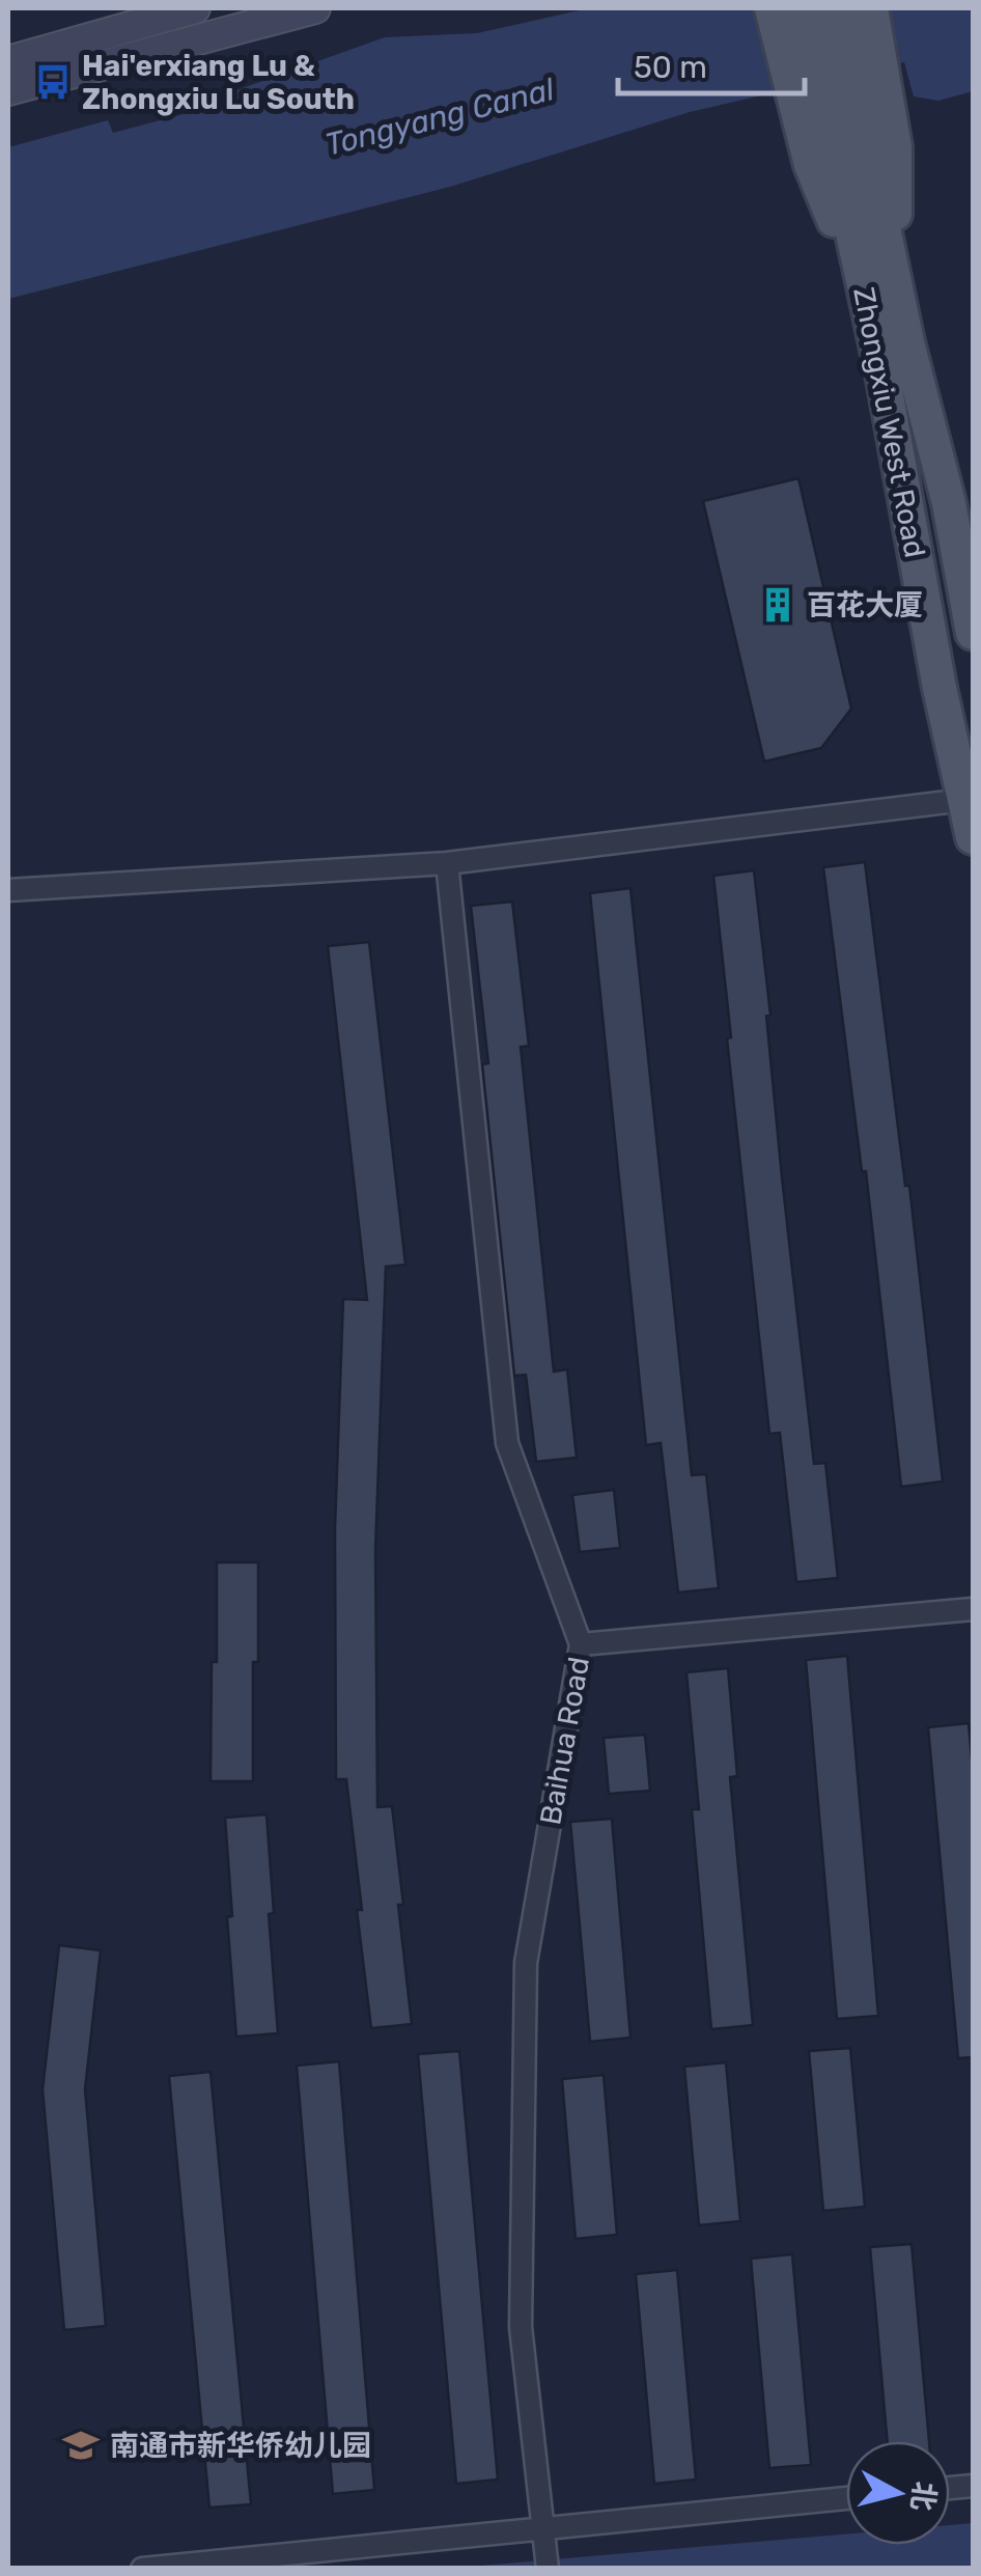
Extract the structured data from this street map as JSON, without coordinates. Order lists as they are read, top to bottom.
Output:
{
  "streets": {
    "main road": ["Zhongxiu West Road"],
    "street": ["Baihua Road"]
  },
  "water": ["Tongyang Canal"],
  "places": {
    "bus stop": ["Hai'erxiang Lu & Zhongxiu Lu South"],
    "building": ["百花大厦"],
    "school or university": ["南通市新华侨幼儿园"]
  },
  "scale_bar": "50 m",
  "north": "right"
}
